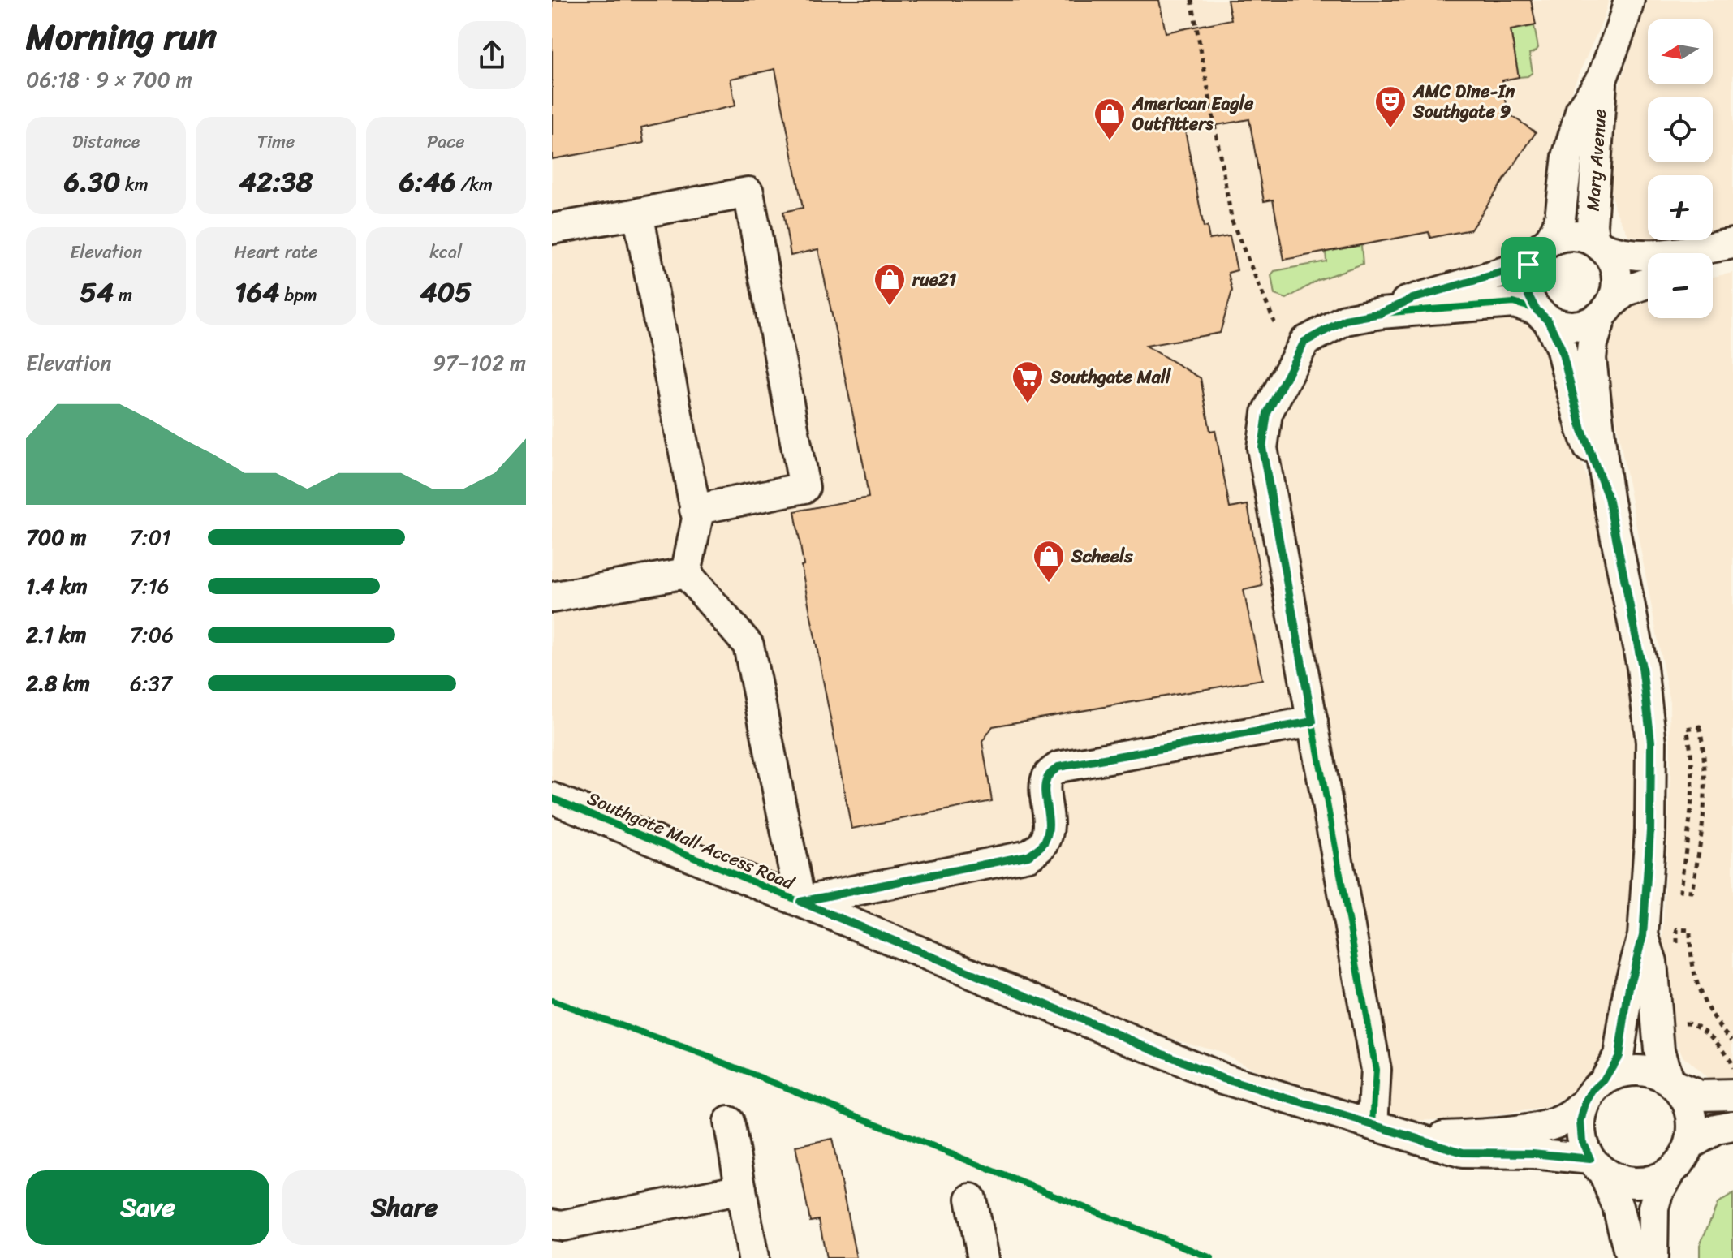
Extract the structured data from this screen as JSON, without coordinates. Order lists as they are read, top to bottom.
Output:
{
  "streets": {
    "street": ["Mary Avenue", "Southgate Mall Access Road"]
  },
  "places": {
    "theatre": ["AMC Dine-In Southgate 9"],
    "shop": ["American Eagle Outfitters", "rue21", "Scheels"],
    "supermarket": ["Southgate Mall"]
  },
  "north": "left",
  "page": {
    "heading": ["Morning run", "06:18 · 9 × 700 m"],
    "map_buttons": ["+", "−"],
    "stats": [
      ["Distance", "6.30 km"],
      ["Time", "42:38"],
      ["Pace", "6:46 /km"],
      ["Elevation", "54 m"],
      ["Heart rate", "164 bpm"],
      ["kcal", "405"]
    ],
    "chart": ["Elevation", "97–102 m"],
    "list": [
      {
        "name": "700 m",
        "note": "7:01"
      },
      {
        "name": "1.4 km",
        "note": "7:16"
      },
      {
        "name": "2.1 km",
        "note": "7:06"
      },
      {
        "name": "2.8 km",
        "note": "6:37"
      }
    ],
    "buttons": ["Save", "Share"]
  }
}
